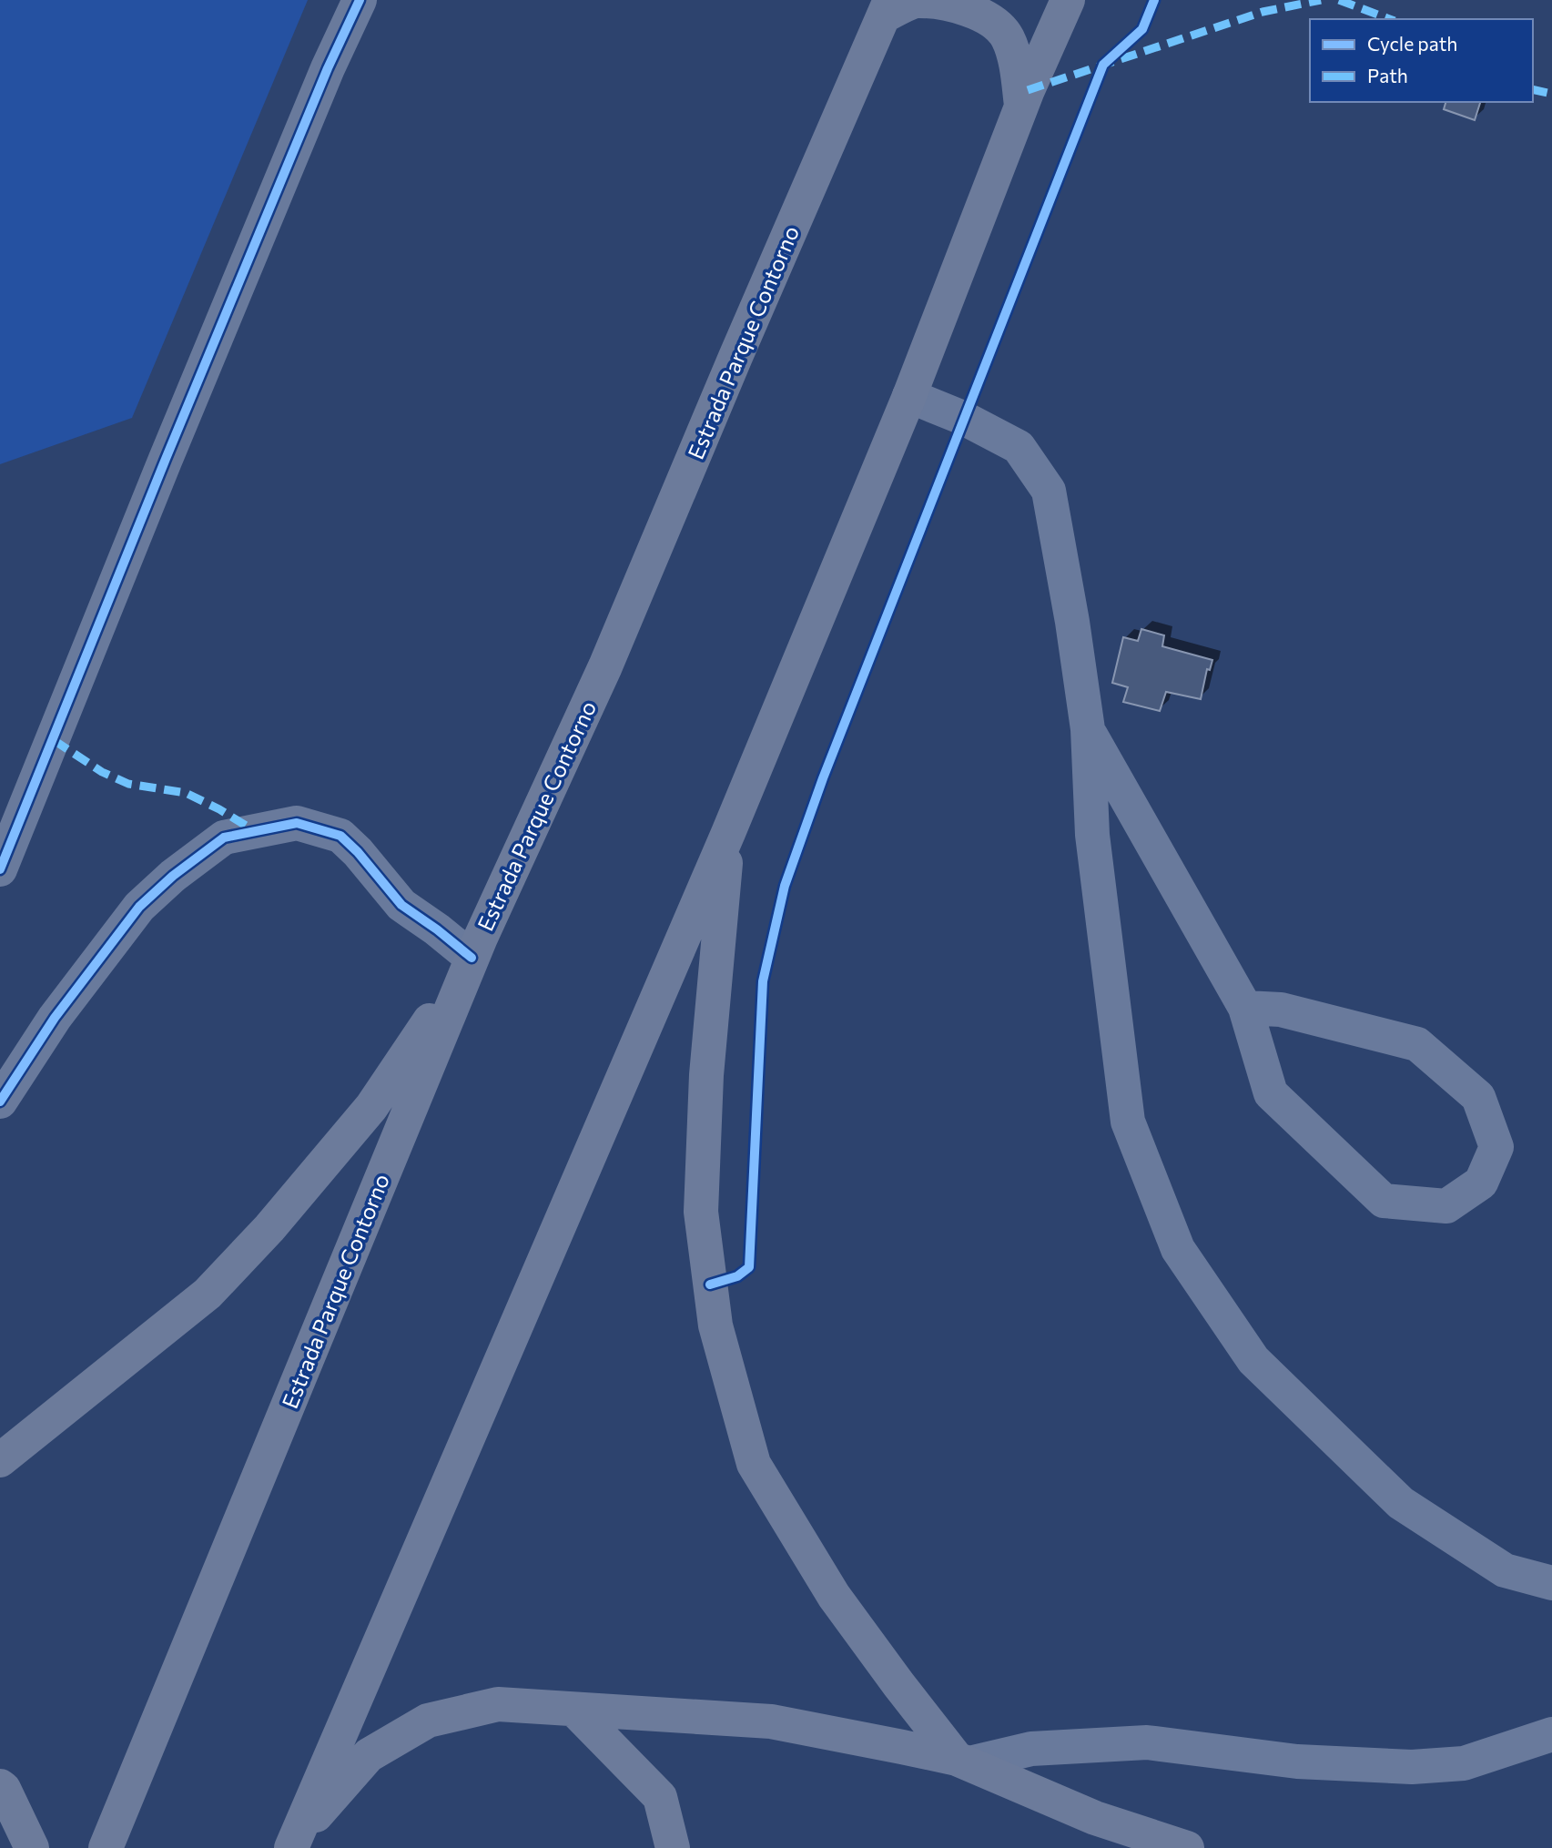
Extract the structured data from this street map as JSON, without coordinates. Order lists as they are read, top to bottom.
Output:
{
  "streets": {
    "highway": ["Estrada Parque Contorno"]
  },
  "legend": ["Cycle path", "Path"]
}
